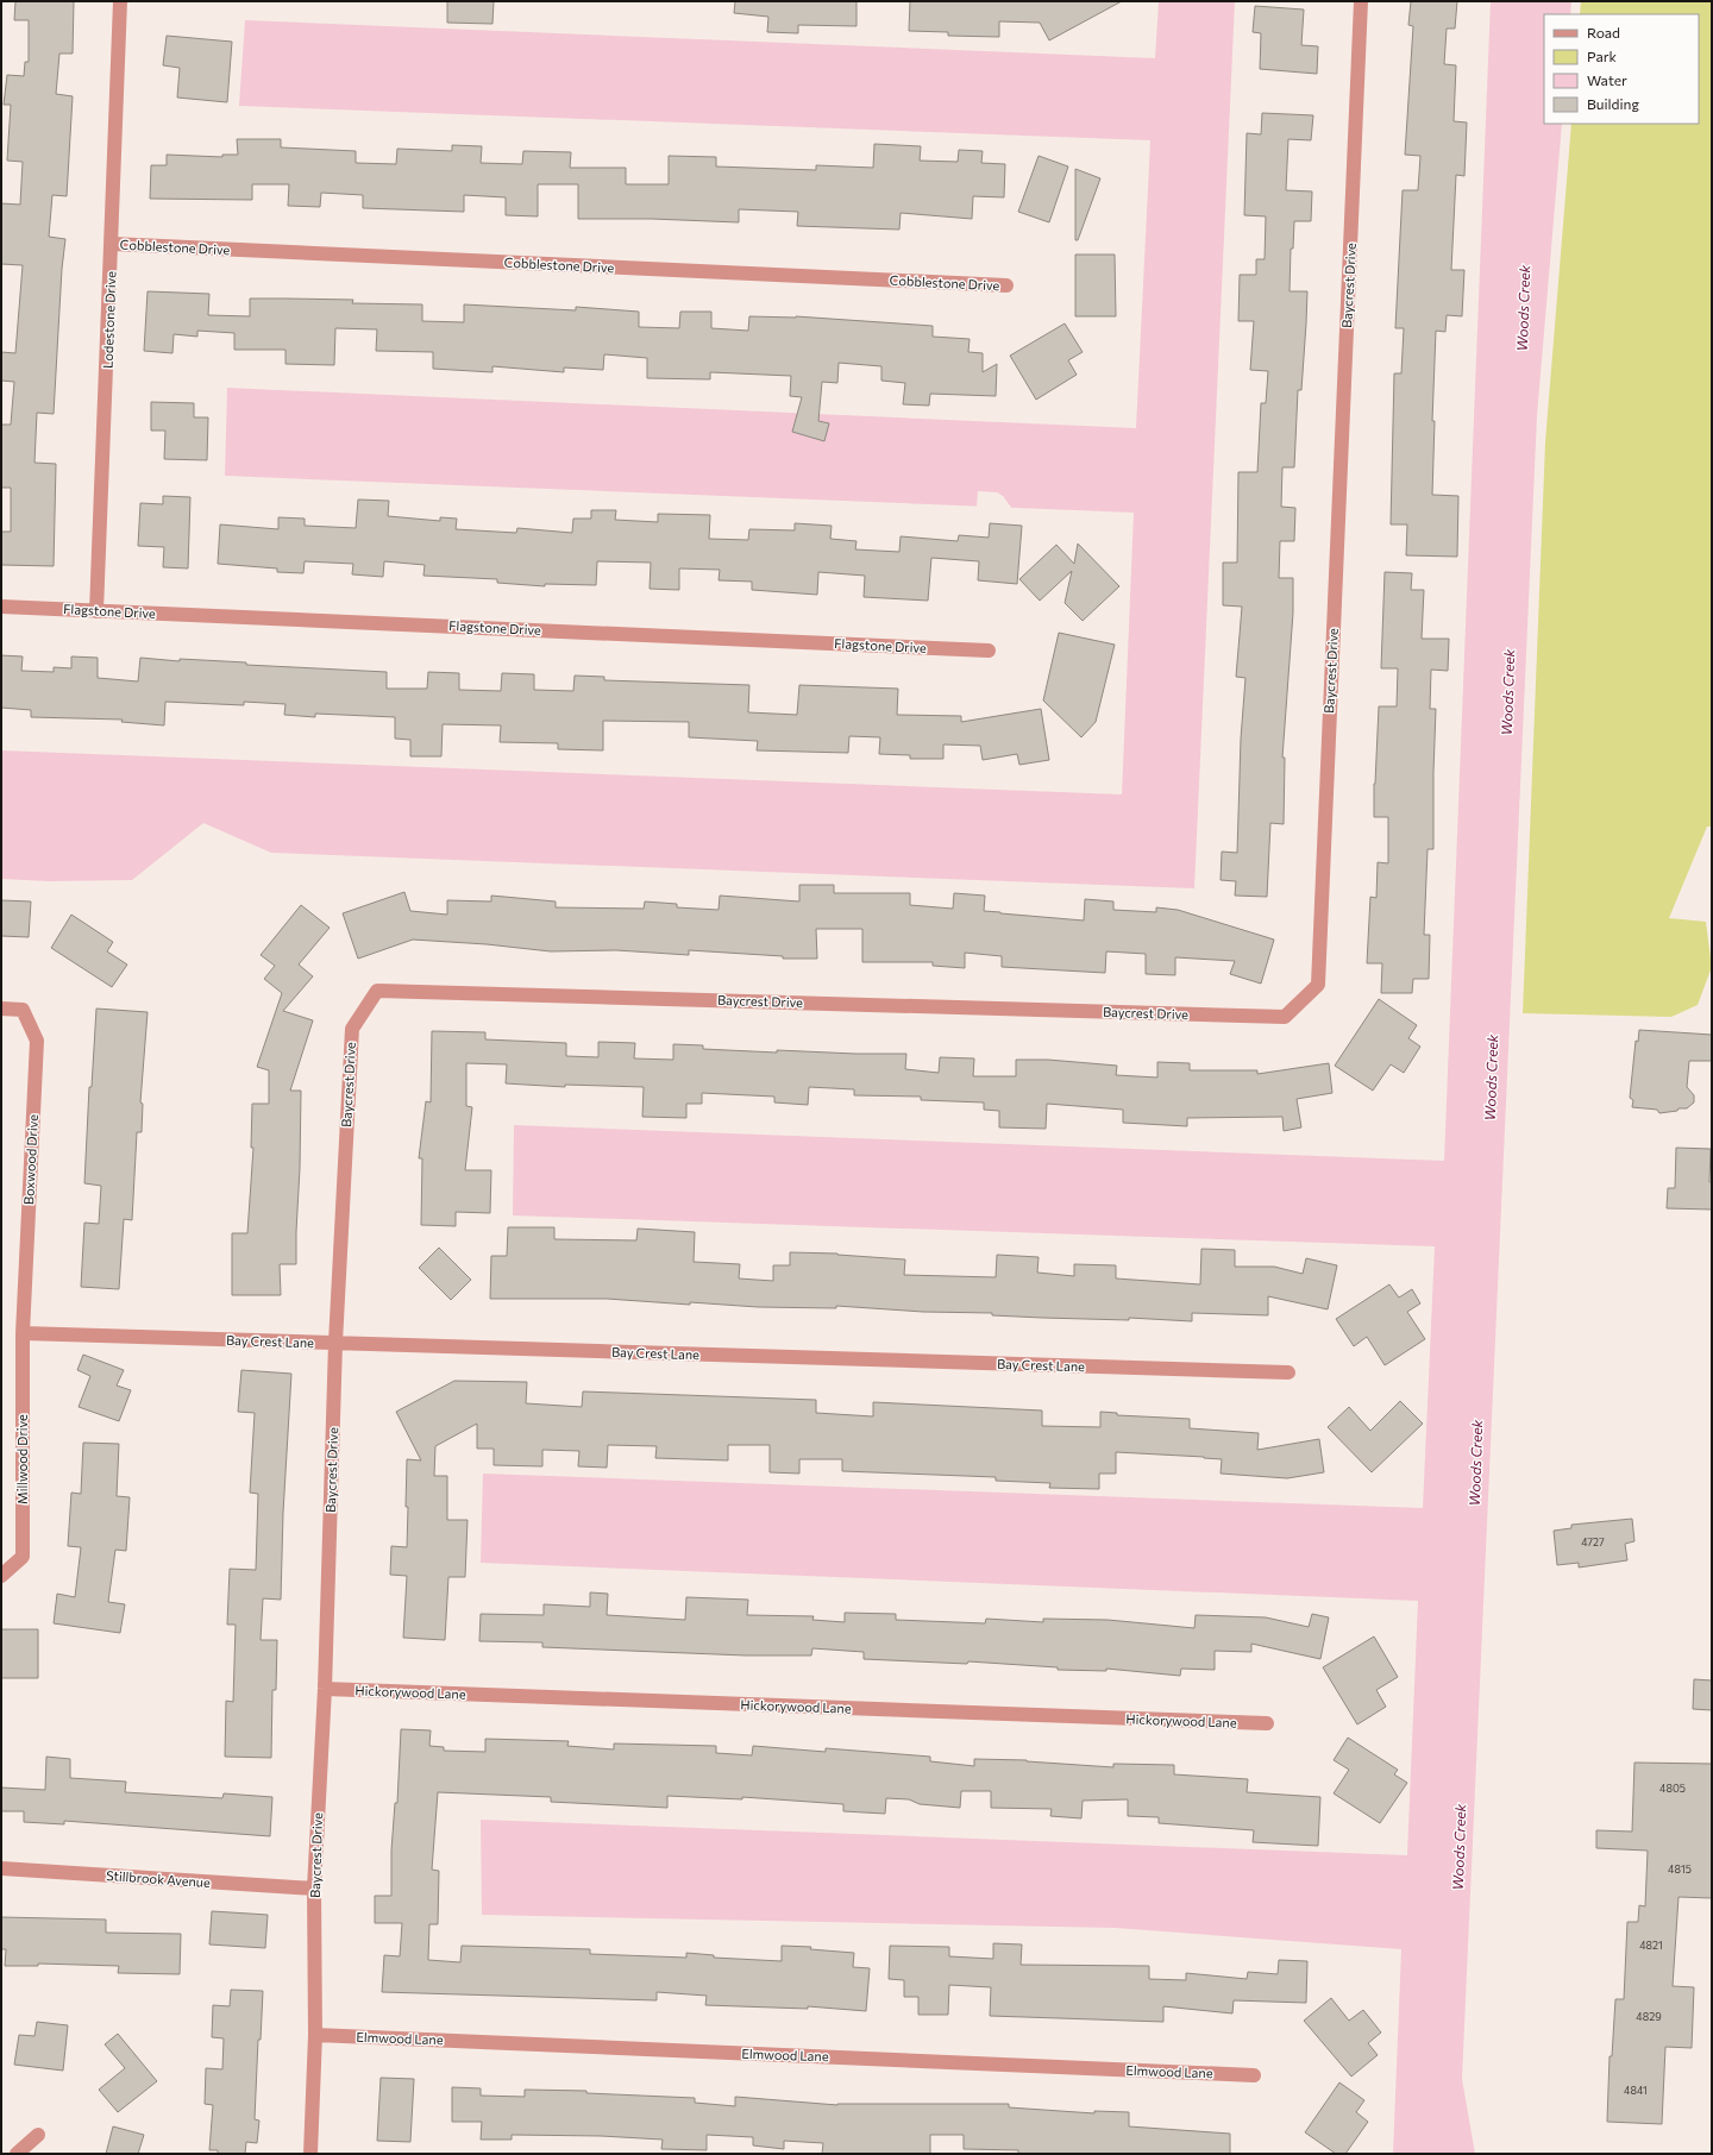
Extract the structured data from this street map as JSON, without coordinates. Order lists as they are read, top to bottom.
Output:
{
  "streets": {
    "street": [
      "Cobblestone Drive",
      "Baycrest Drive",
      "Lodestone Drive",
      "Flagstone Drive",
      "Boxwood Drive",
      "Bay Crest Lane",
      "Millwood Drive",
      "Hickorywood Lane",
      "Stillbrook Avenue",
      "Elmwood Lane"
    ]
  },
  "crossings": [
    ["Cobblestone Drive", "Lodestone Drive"],
    ["Baycrest Drive", "Bay Crest Lane"],
    ["Baycrest Drive", "Hickorywood Lane"],
    ["Baycrest Drive", "Stillbrook Avenue"],
    ["Baycrest Drive", "Elmwood Lane"],
    ["Lodestone Drive", "Flagstone Drive"],
    ["Boxwood Drive", "Bay Crest Lane"],
    ["Boxwood Drive", "Millwood Drive"],
    ["Bay Crest Lane", "Millwood Drive"]
  ],
  "water": ["Woods Creek"],
  "house_numbers": [
    "4727",
    "4805",
    "4815",
    "4821",
    "4829",
    "4841"
  ],
  "legend": [
    "Road",
    "Park",
    "Water",
    "Building"
  ]
}
